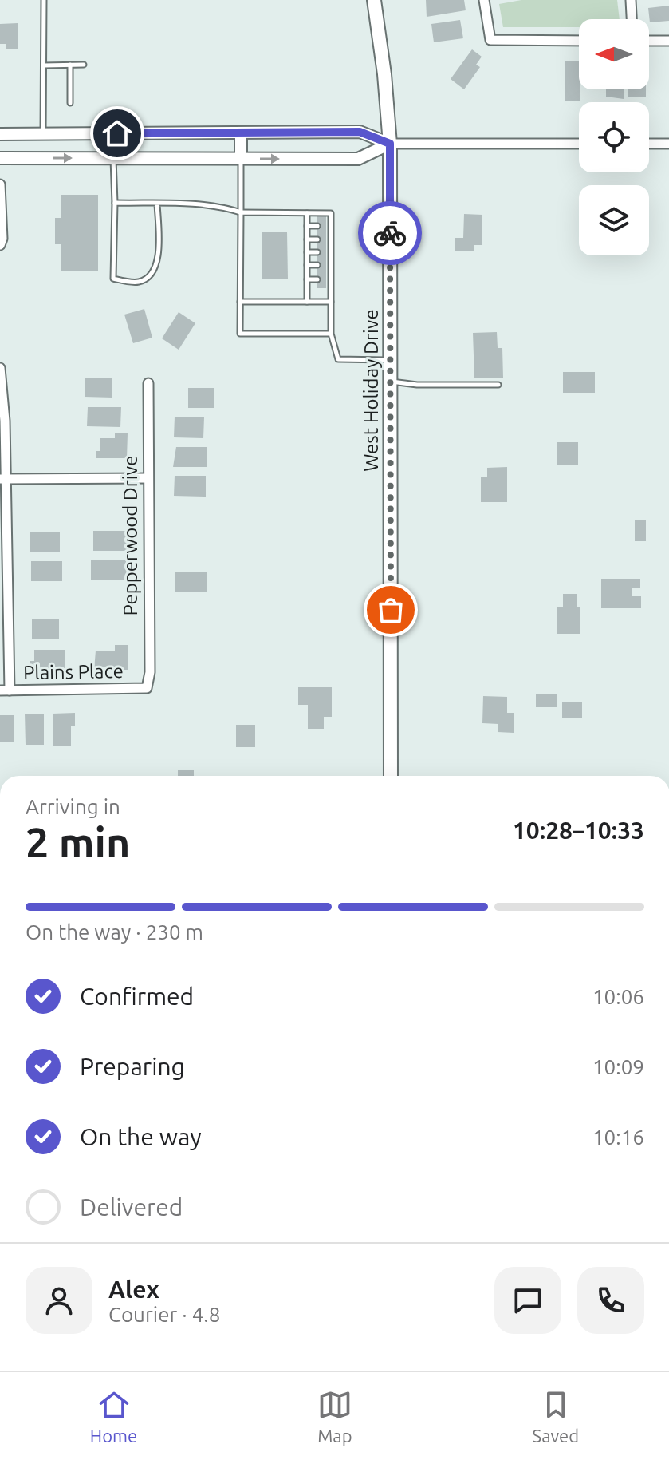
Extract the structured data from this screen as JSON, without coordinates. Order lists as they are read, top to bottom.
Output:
{
  "streets": {
    "main road": ["West Holiday Drive"],
    "street": ["Pepperwood Drive", "Plains Place"]
  },
  "crossings": [
    ["Pepperwood Drive", "Plains Place"]
  ],
  "north": "left",
  "page": {
    "heading": ["2 min", "Arriving in", "10:28–10:33"],
    "panel": ["Alex", "Courier · 4.8"],
    "bar": "On the way · 230 m",
    "list": [
      ["Confirmed", "10:06"],
      ["Preparing", "10:09"],
      ["On the way", "10:16"],
      "Delivered"
    ],
    "tabs": ["Home", "Map", "Saved"]
  }
}
